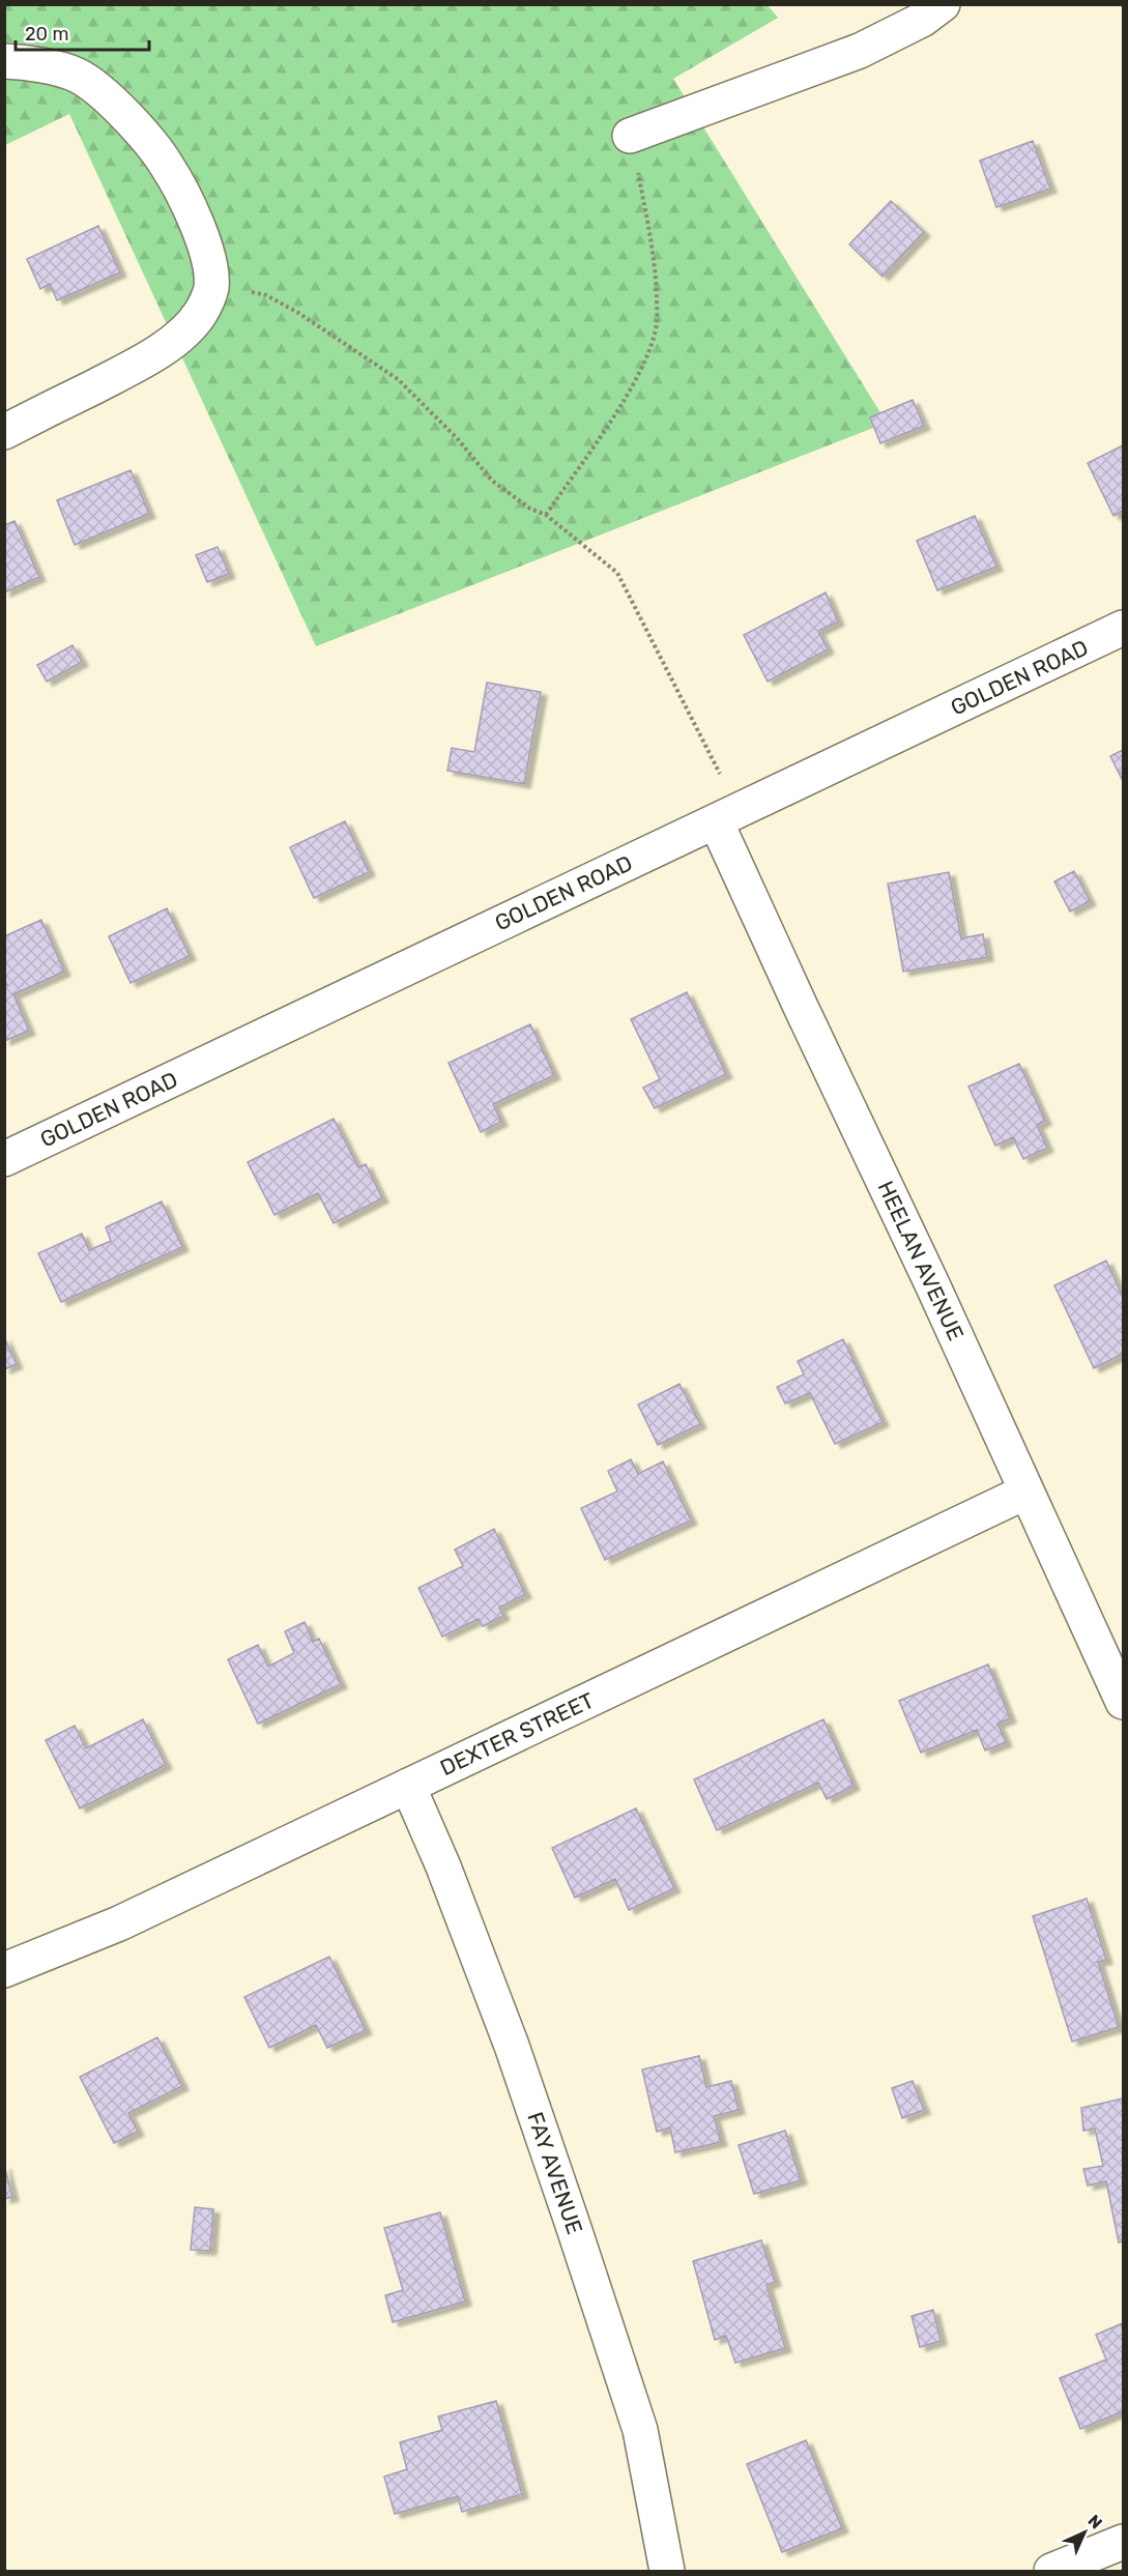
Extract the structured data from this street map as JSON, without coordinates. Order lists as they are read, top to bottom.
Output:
{
  "streets": {
    "street": [
      "GOLDEN ROAD",
      "HEELAN AVENUE",
      "DEXTER STREET",
      "FAY AVENUE"
    ]
  },
  "crossings": [
    ["GOLDEN ROAD", "HEELAN AVENUE"],
    ["HEELAN AVENUE", "DEXTER STREET"],
    ["DEXTER STREET", "FAY AVENUE"]
  ],
  "scale_bar": "20 m",
  "north": "top right"
}
